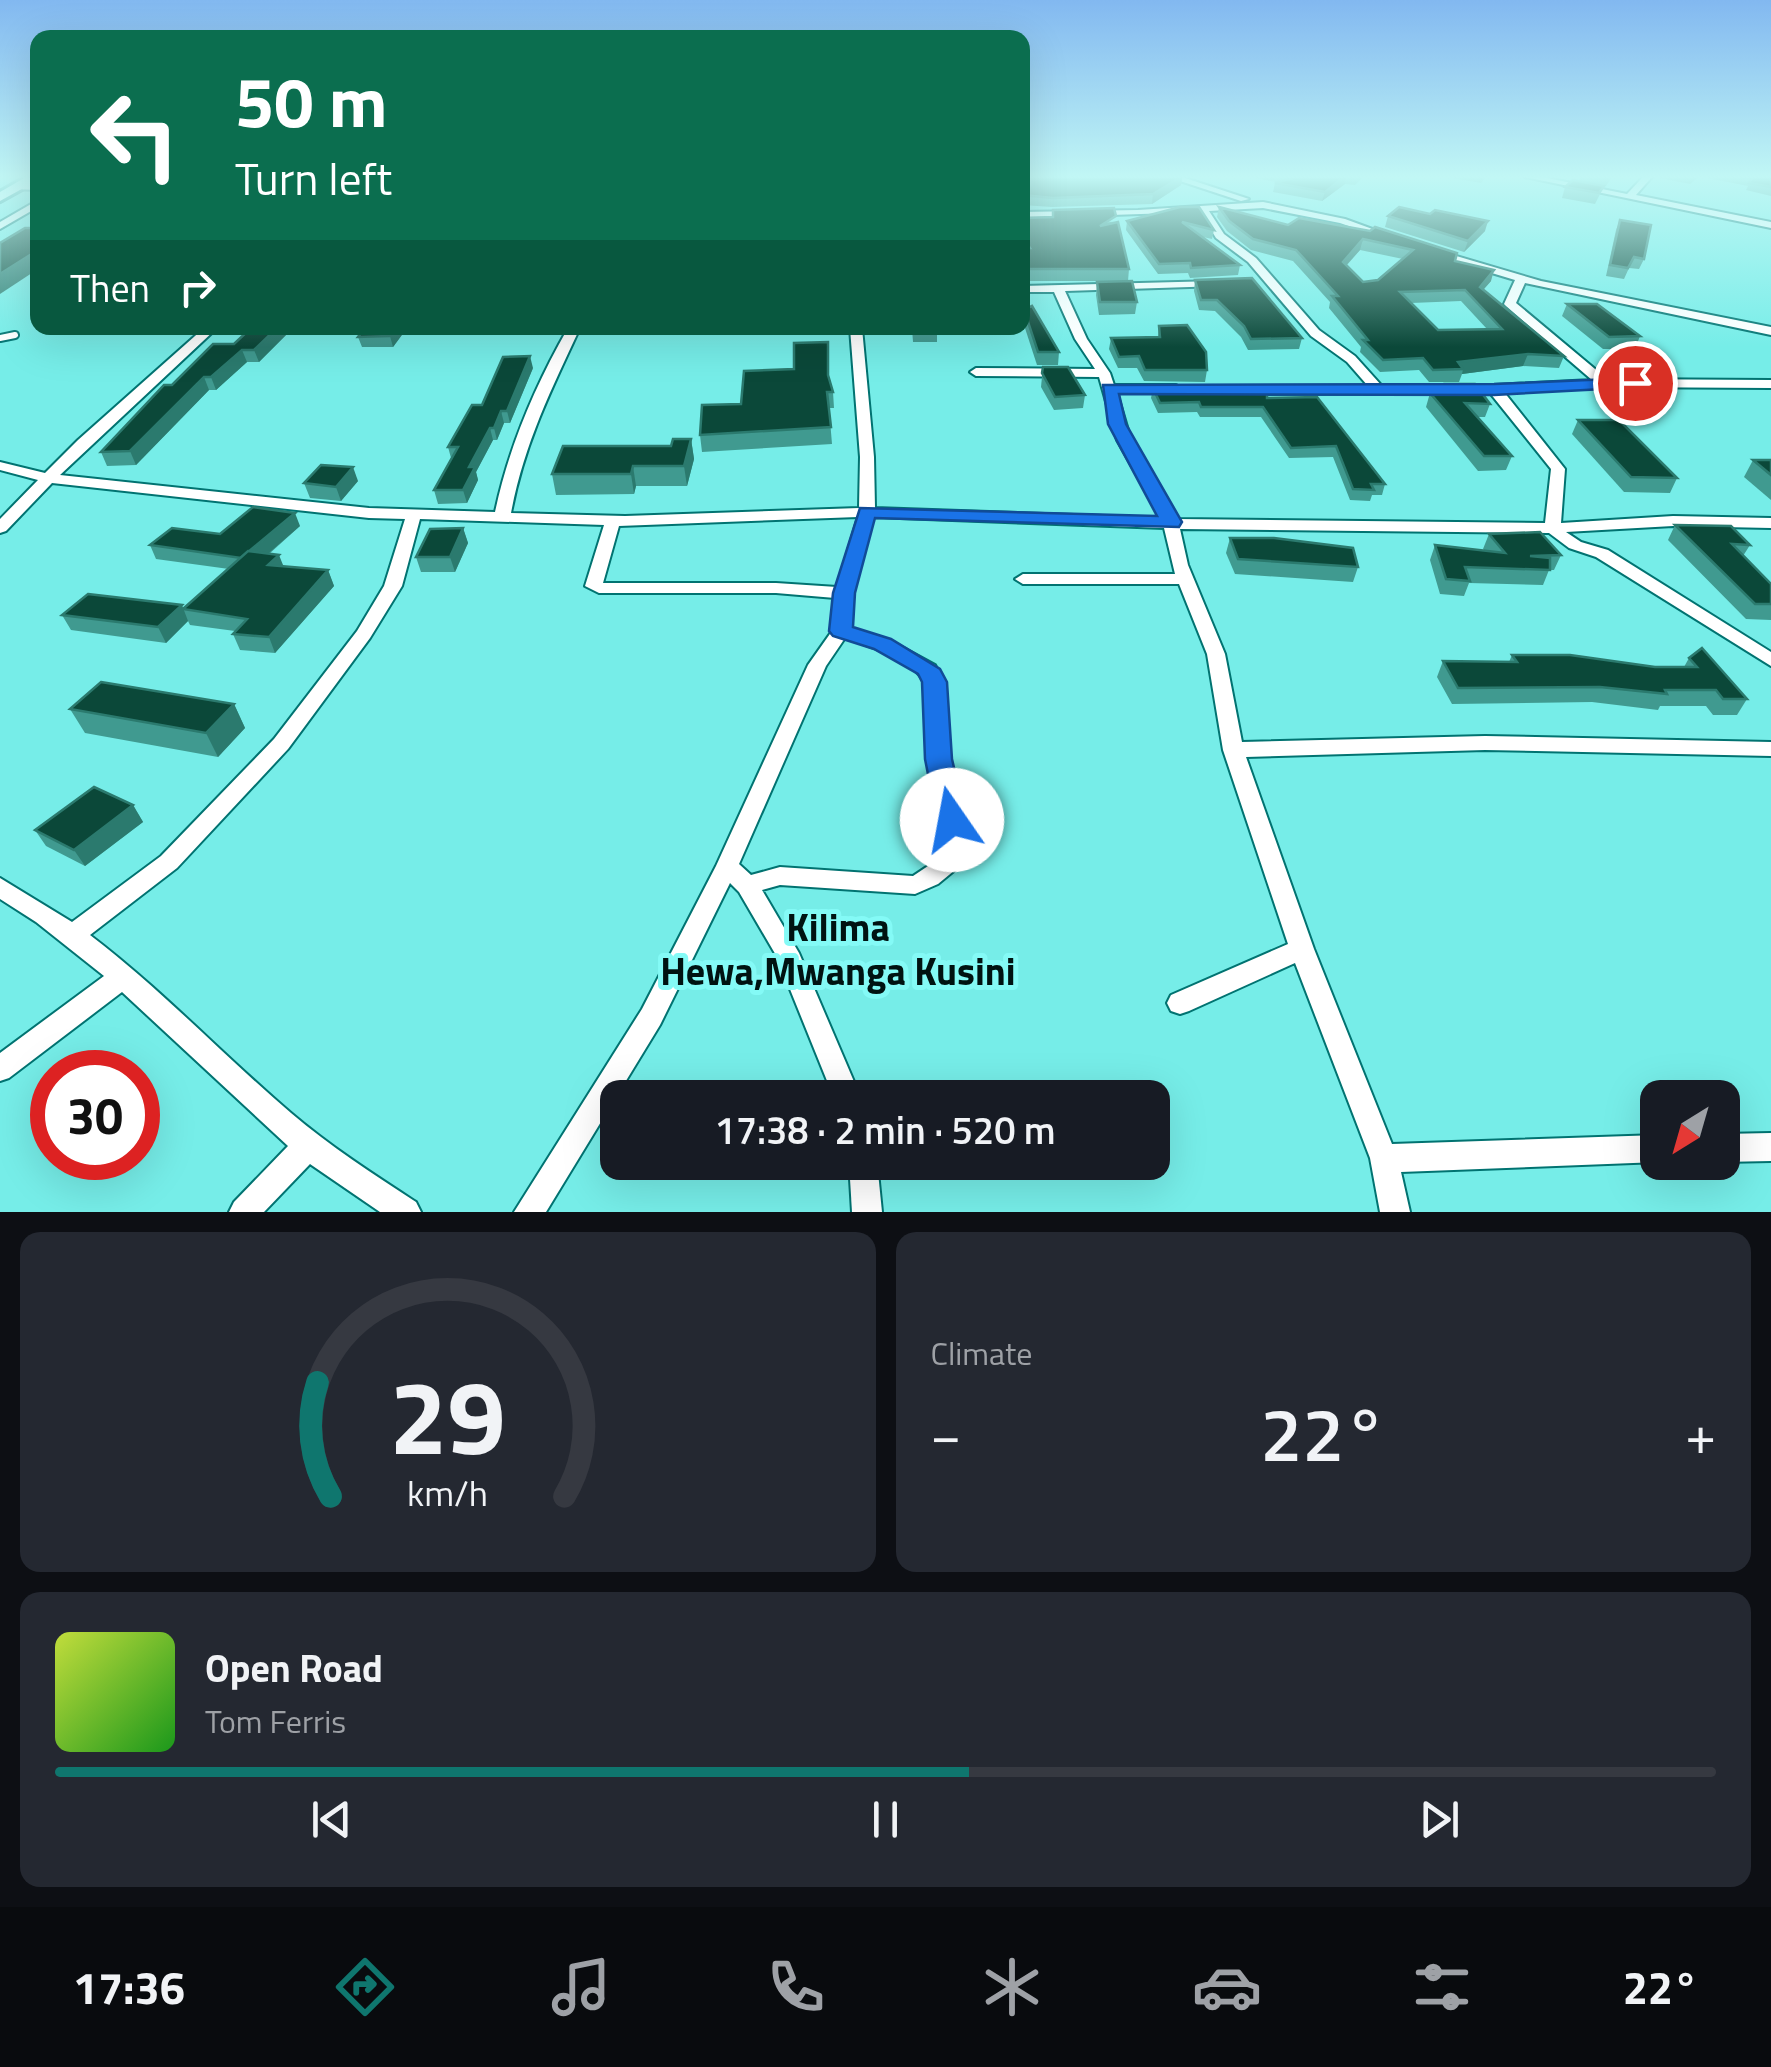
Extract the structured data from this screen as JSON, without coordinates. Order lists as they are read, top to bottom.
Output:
{
  "districts": ["Kilima Hewa,Mwanga Kusini"],
  "north": "bottom left",
  "page": {
    "turn": ["50 m", "Turn left"],
    "then": "Then",
    "limit": "30",
    "trip": "17:38 · 2 min · 520 m",
    "tile": "Climate",
    "heat": ["−", "22°", "+"],
    "song": ["Open Road", "Tom Ferris"],
    "tabs": ["17:36", "22°"],
    "gauge": ["29", "km/h"]
  }
}
